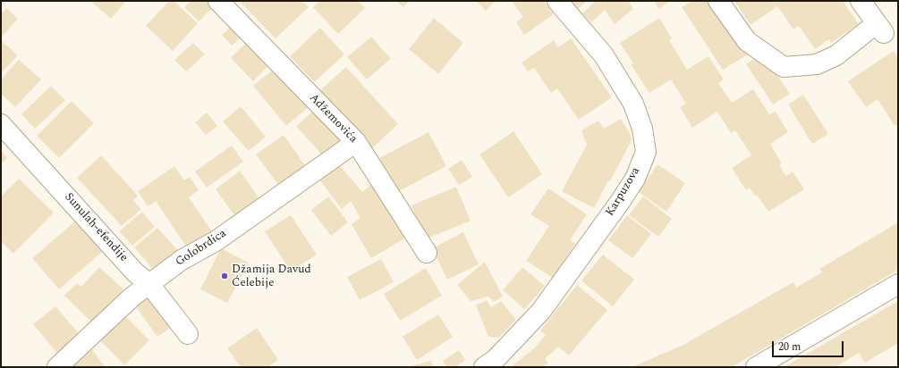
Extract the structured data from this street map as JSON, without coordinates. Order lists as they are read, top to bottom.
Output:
{
  "streets": {
    "street": [
      "Adžemovića",
      "Karpuzova",
      "Sunulah-efendije",
      "Golobrdica"
    ]
  },
  "crossings": [
    ["Adžemovića", "Golobrdica"],
    ["Sunulah-efendije", "Golobrdica"]
  ],
  "places": ["Džamija Davud Ćelebije"],
  "scale_bar": "20 m"
}
